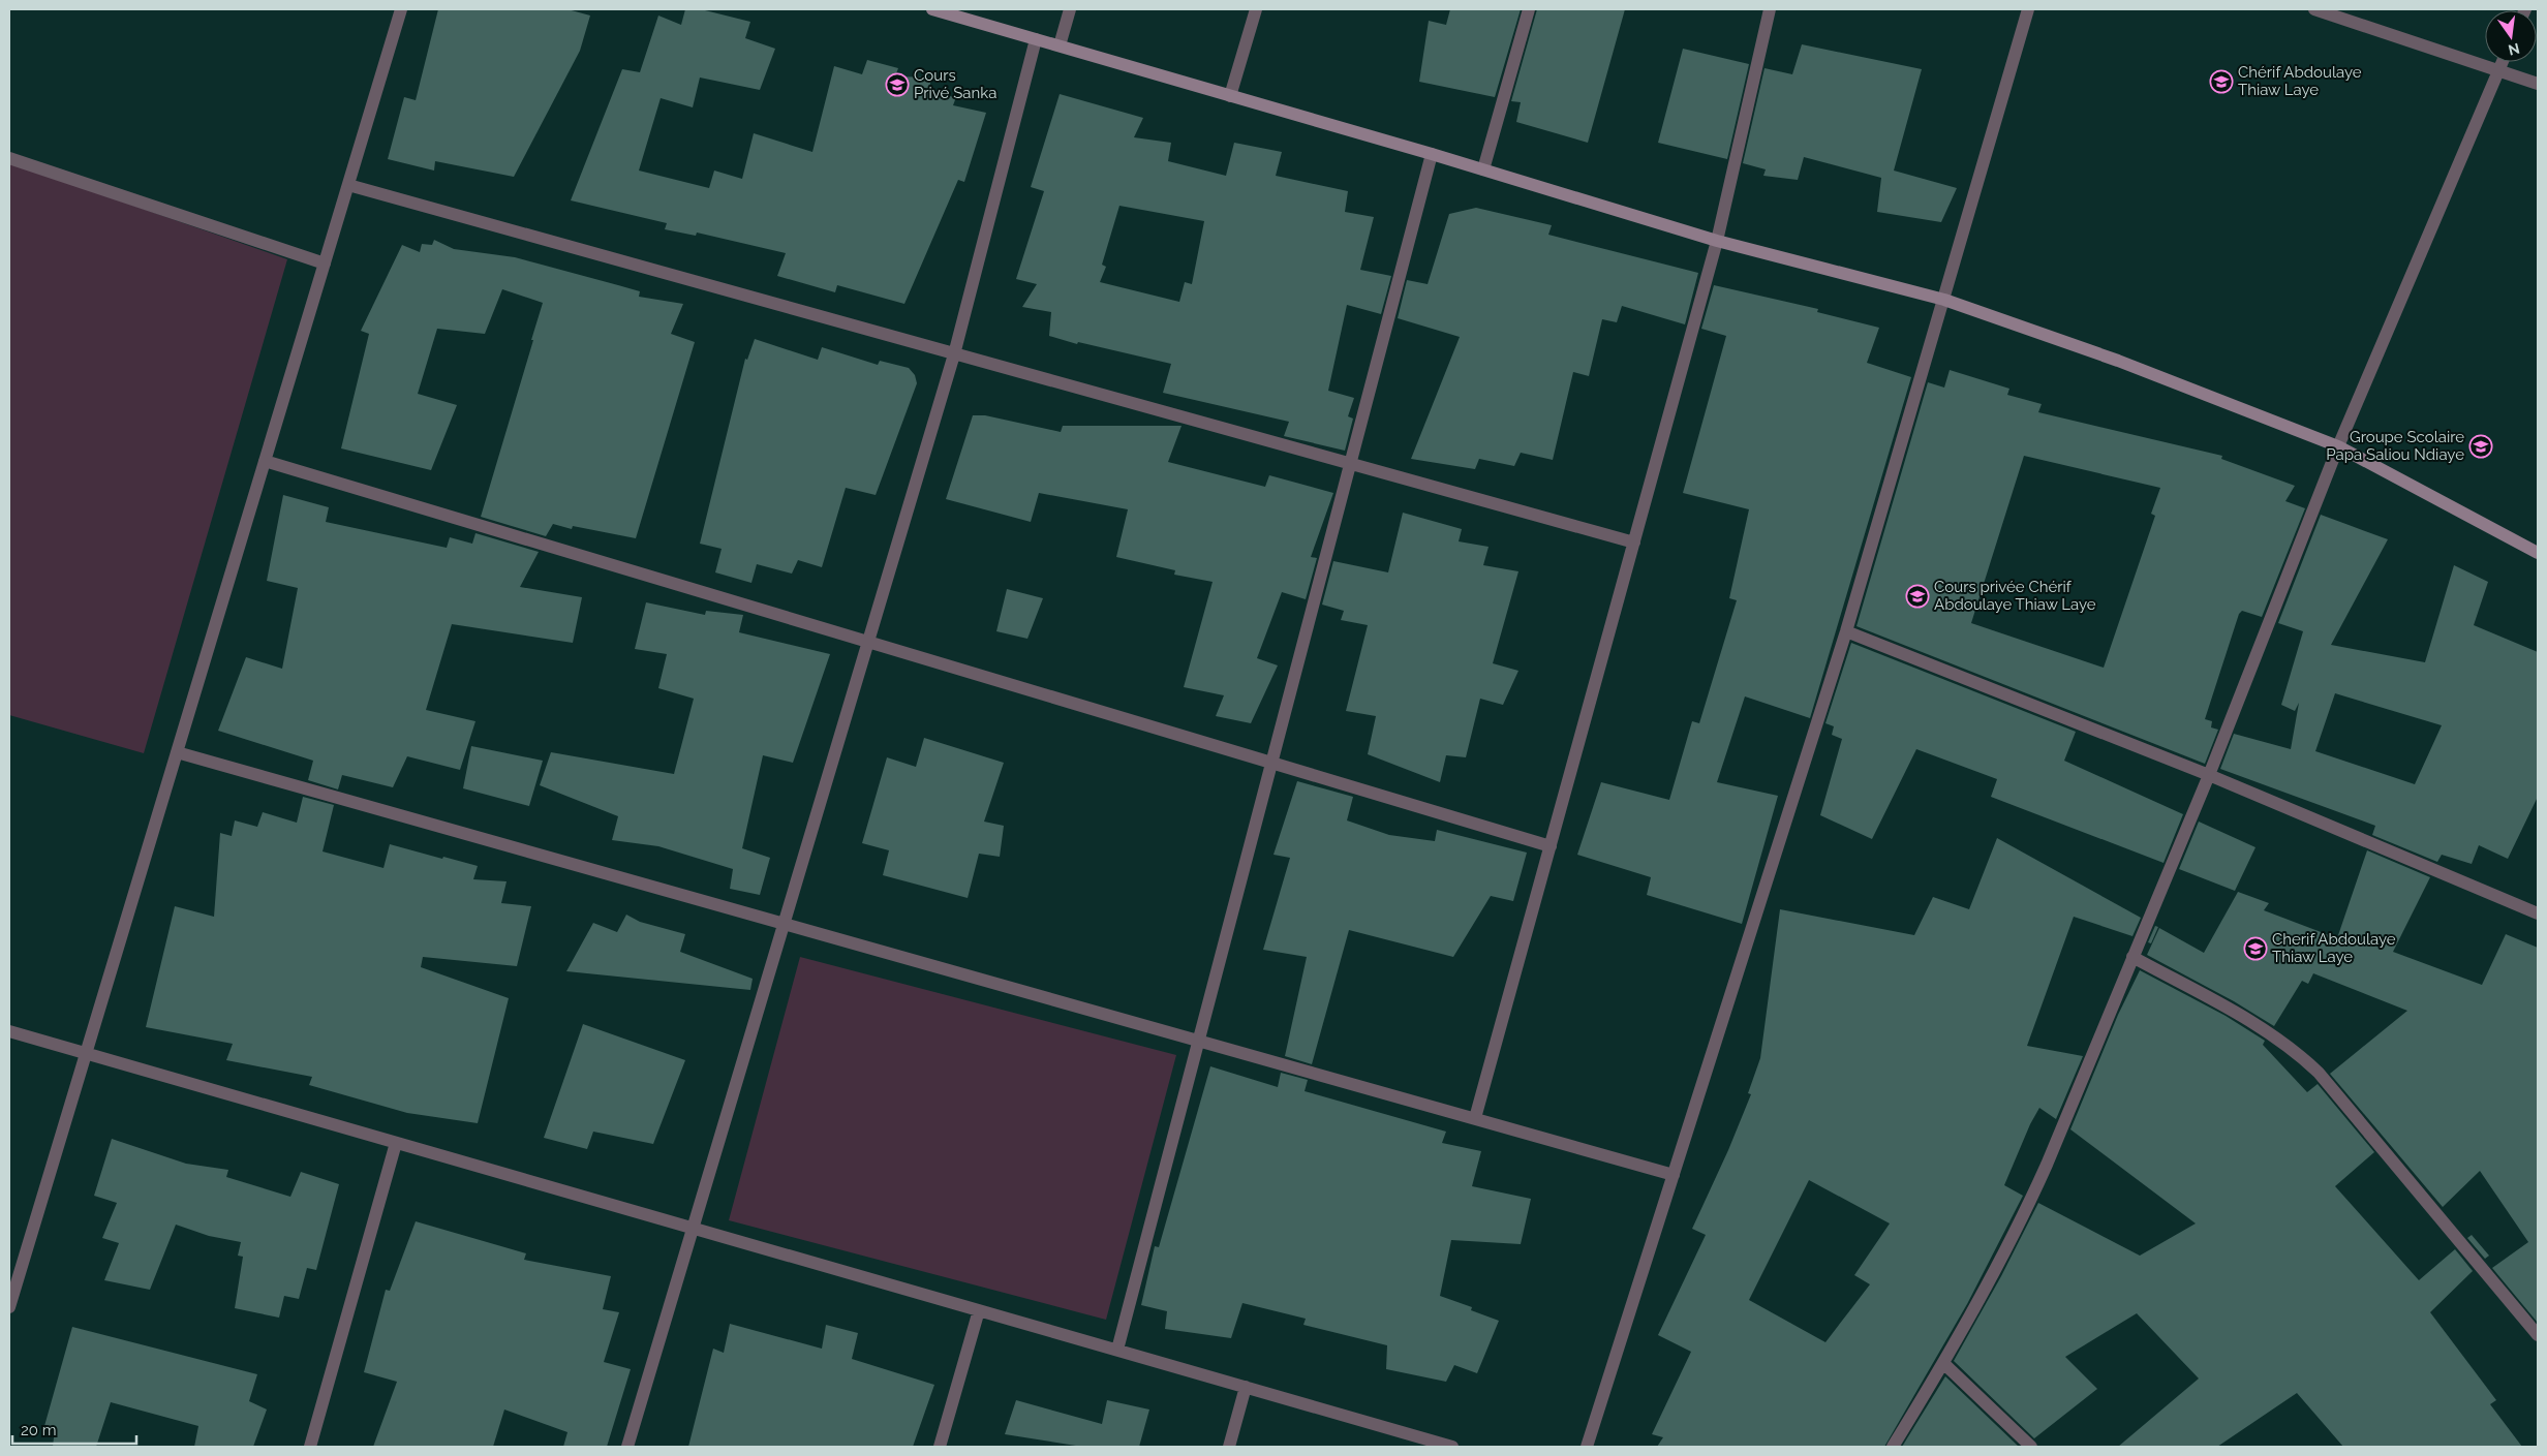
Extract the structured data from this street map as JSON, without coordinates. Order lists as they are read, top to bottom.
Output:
{
  "places": {
    "school or university": [
      "Chérif Abdoulaye Thiaw Laye",
      "Cours Privé Sanka",
      "Groupe Scolaire Papa Saliou Ndiaye",
      "Cours privée Chérif Abdoulaye Thiaw Laye",
      "Cherif Abdoulaye Thiaw Laye"
    ]
  },
  "scale_bar": "20 m",
  "north": "bottom"
}
